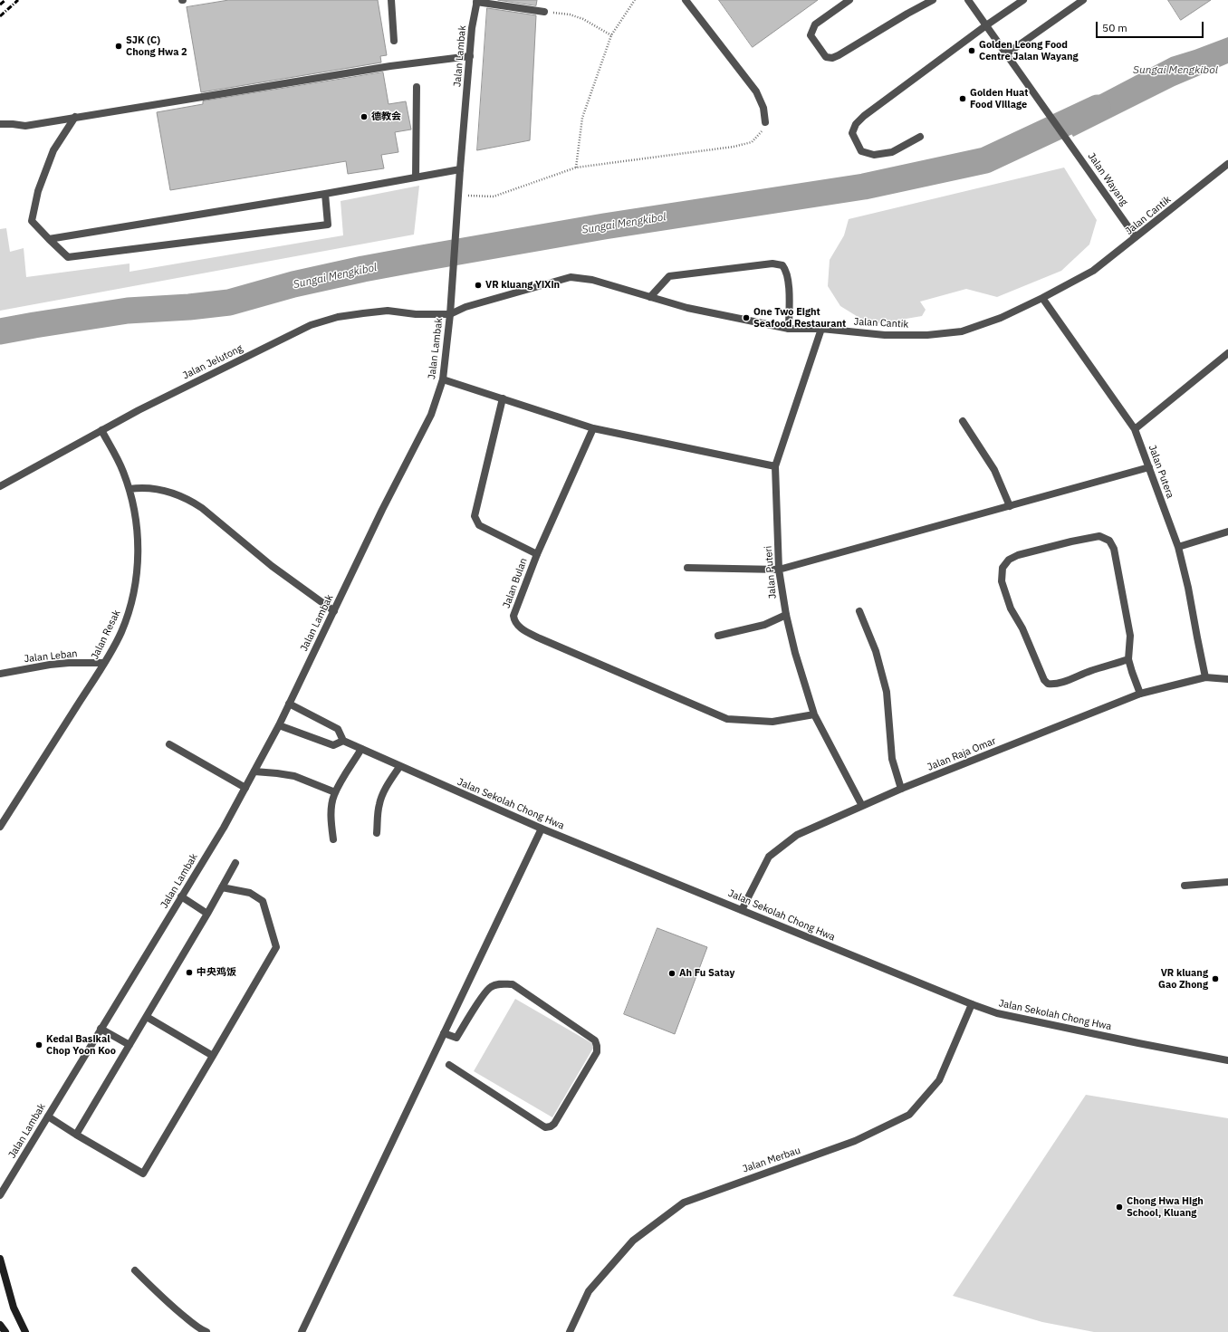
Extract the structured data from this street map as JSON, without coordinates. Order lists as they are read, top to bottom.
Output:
{
  "streets": {
    "street": [
      "Jalan Lambak",
      "Jalan Wayang",
      "Jalan Cantik",
      "Jalan Jelutong",
      "Jalan Putera",
      "Jalan Puteri",
      "Jalan Bulan",
      "Jalan Resak",
      "Jalan Leban",
      "Jalan Raja Omar",
      "Jalan Sekolah Chong Hwa",
      "Jalan Merbau"
    ]
  },
  "crossings": [
    ["Jalan Lambak", "Jalan Cantik"],
    ["Jalan Lambak", "Jalan Jelutong"],
    ["Jalan Lambak", "Jalan Sekolah Chong Hwa"],
    ["Jalan Wayang", "Jalan Cantik"],
    ["Jalan Cantik", "Jalan Jelutong"],
    ["Jalan Cantik", "Jalan Putera"],
    ["Jalan Cantik", "Jalan Puteri"],
    ["Jalan Jelutong", "Jalan Resak"],
    ["Jalan Putera", "Jalan Raja Omar"],
    ["Jalan Puteri", "Jalan Bulan"],
    ["Jalan Puteri", "Jalan Raja Omar"],
    ["Jalan Resak", "Jalan Leban"],
    ["Jalan Raja Omar", "Jalan Sekolah Chong Hwa"],
    ["Jalan Sekolah Chong Hwa", "Jalan Merbau"]
  ],
  "water": ["Sungai Mengkibol"],
  "places": [
    "SJK (C) Chong Hwa 2",
    "Golden Leong Food Centre Jalan Wayang",
    "Golden Huat Food Village",
    "德教会",
    "VR kluang YiXin",
    "One Two Eight Seafood Restaurant",
    "中央鸡饭",
    "Ah Fu Satay",
    "VR kluang Gao Zhong",
    "Kedai Basikal Chop Yoon Koo",
    "Chong Hwa High School, Kluang"
  ],
  "scale_bar": "50 m"
}
